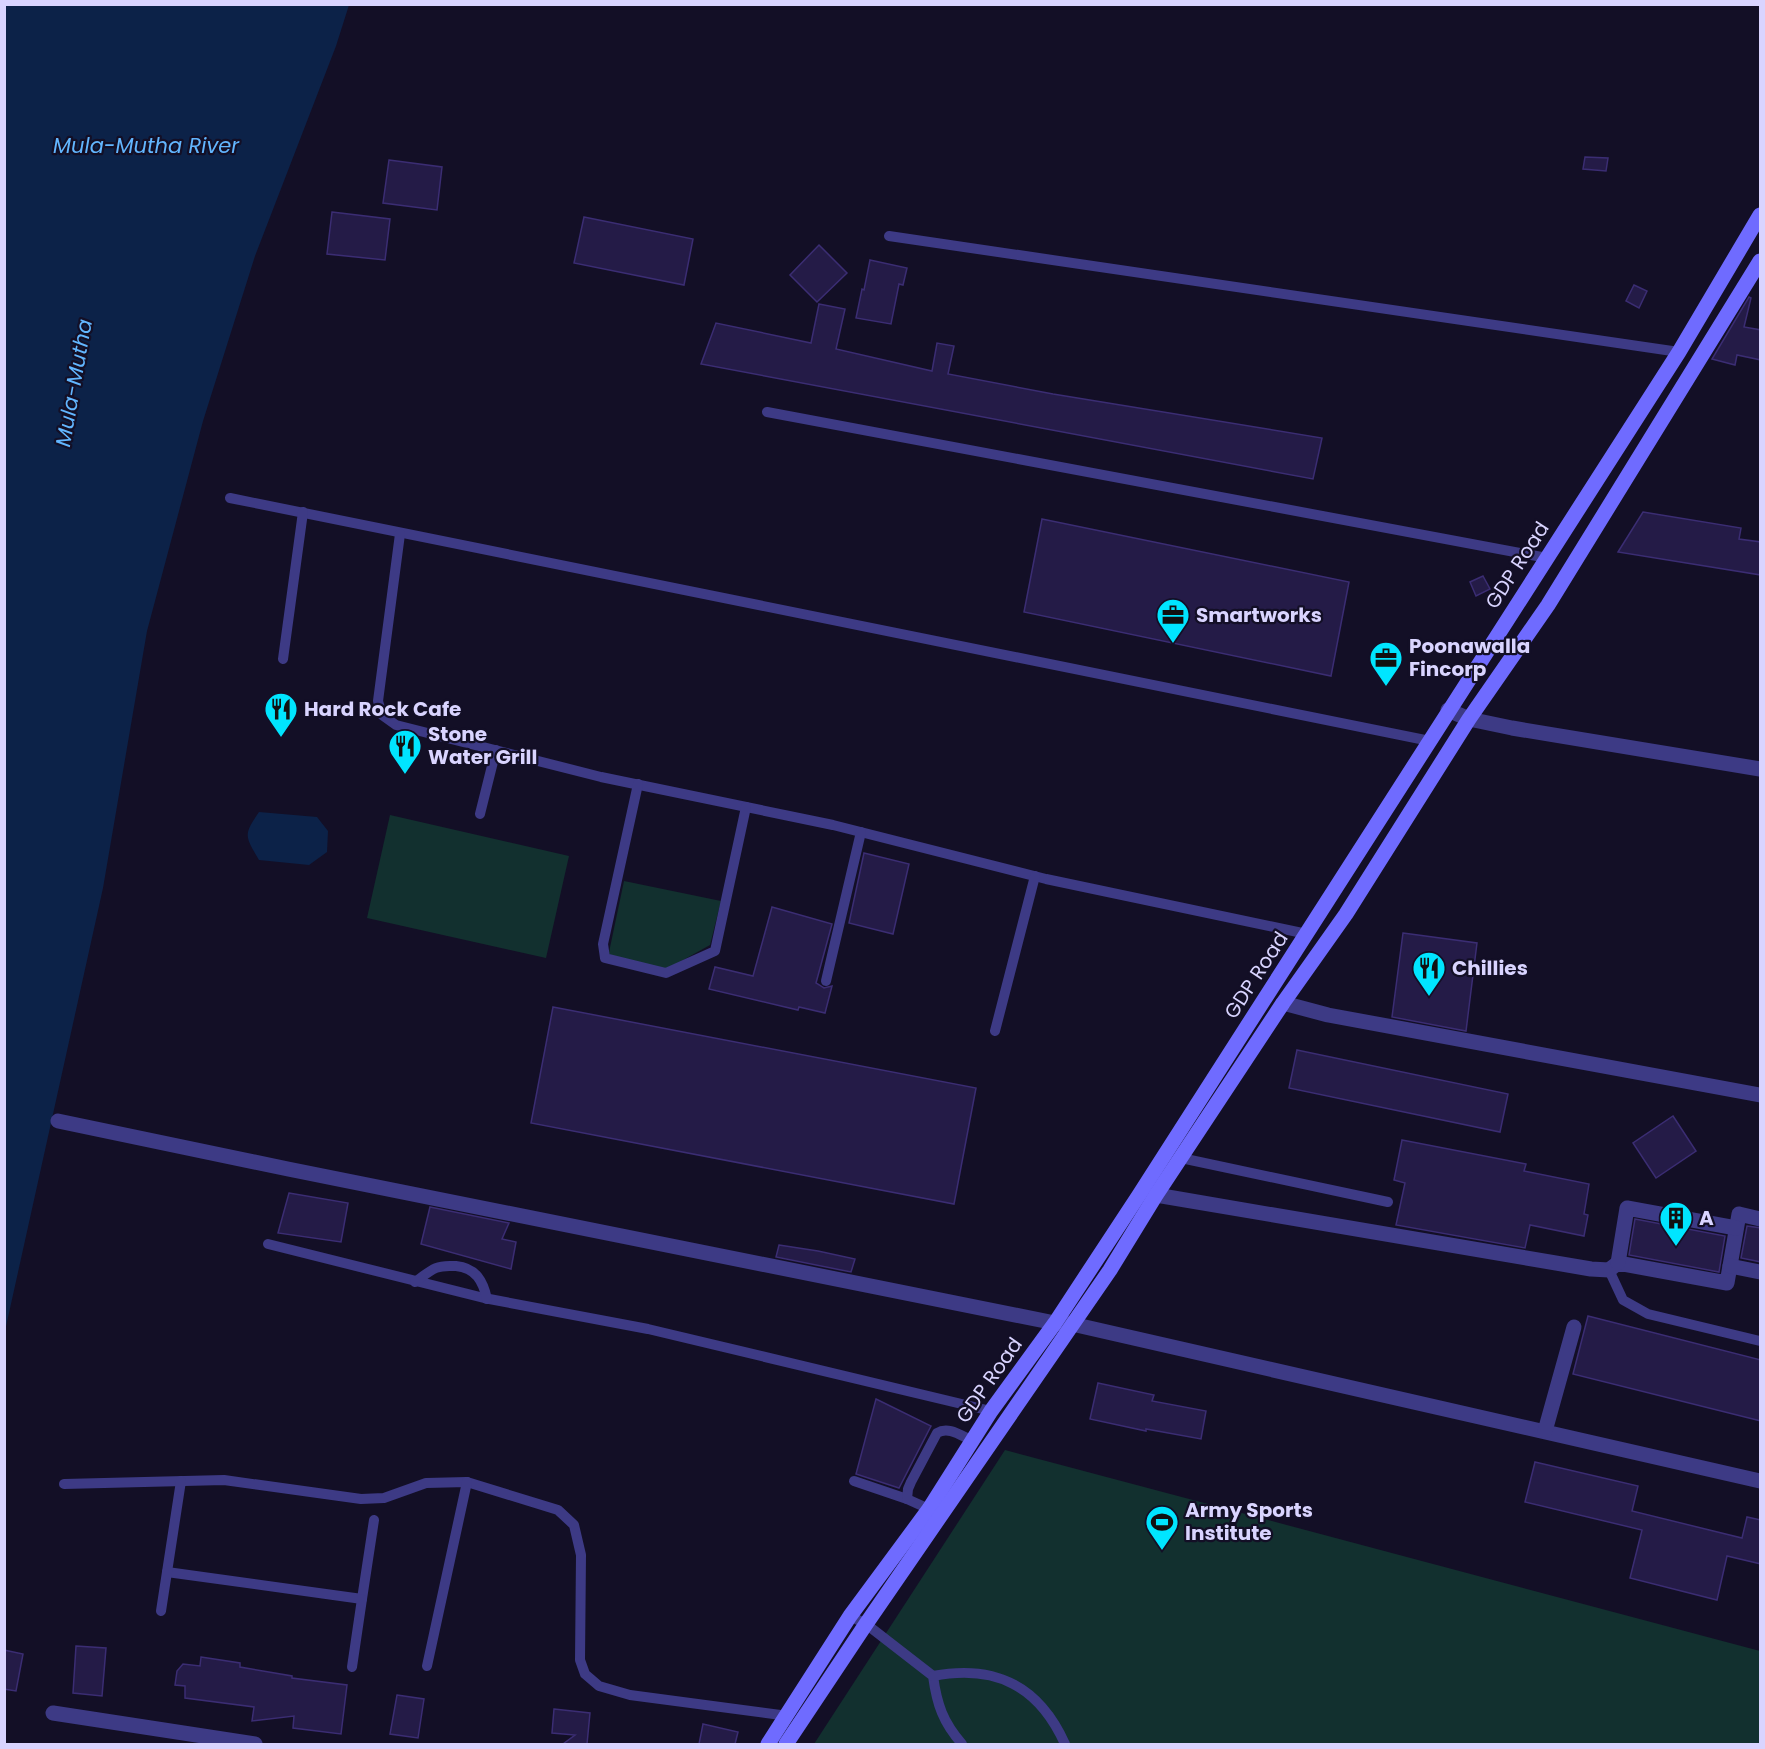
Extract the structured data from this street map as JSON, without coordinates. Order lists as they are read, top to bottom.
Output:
{
  "streets": {
    "main road": ["GDP Road"]
  },
  "water": ["Mula-Mutha River", "Mula-Mutha"],
  "places": {
    "office": ["Smartworks", "Poonawalla Fincorp"],
    "restaurant": ["Hard Rock Cafe", "Stone Water Grill", "Chillies"],
    "building": ["A"],
    "sports": ["Army Sports Institute"]
  }
}
